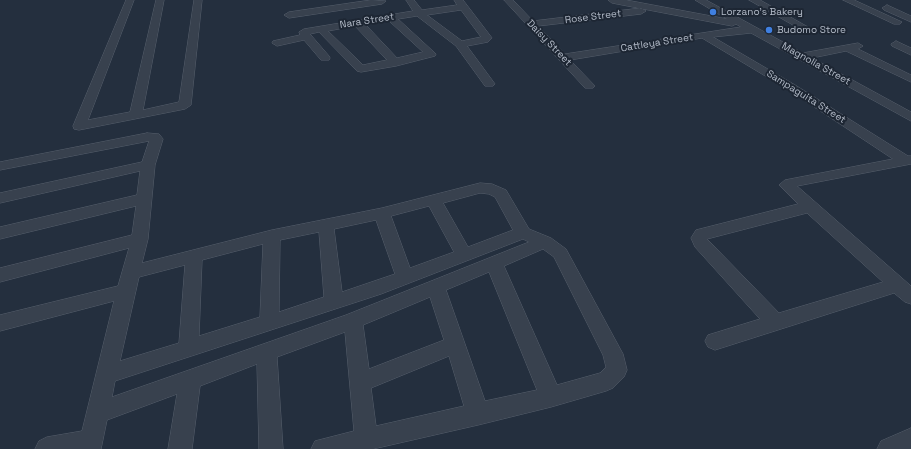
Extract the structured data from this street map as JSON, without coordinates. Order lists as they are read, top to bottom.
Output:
{
  "streets": {
    "street": [
      "Rose Street",
      "Nara Street",
      "Daisy Street",
      "Cattleya Street",
      "Magnolia Street",
      "Sampaguita Street"
    ]
  },
  "crossings": [
    ["Rose Street", "Daisy Street"],
    ["Daisy Street", "Cattleya Street"],
    ["Cattleya Street", "Magnolia Street"],
    ["Cattleya Street", "Sampaguita Street"]
  ],
  "places": ["Lorzano's Bakery", "Budomo Store"]
}
